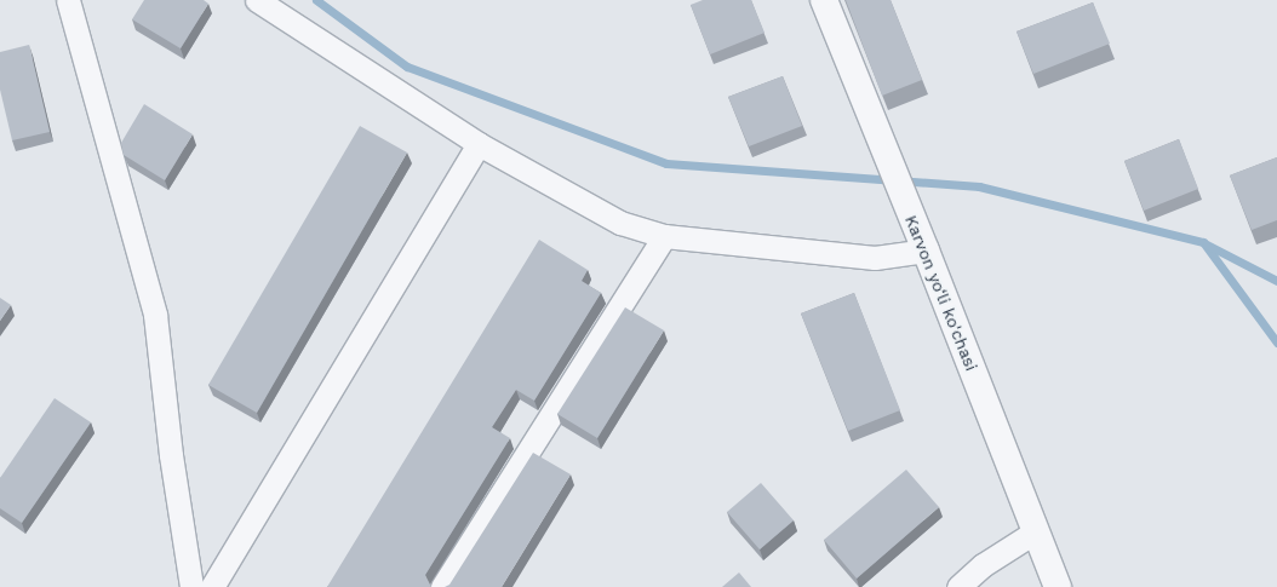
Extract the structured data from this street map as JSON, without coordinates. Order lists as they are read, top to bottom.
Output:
{
  "streets": {
    "street": ["Karvon yo‘li ko'chasi"]
  }
}
